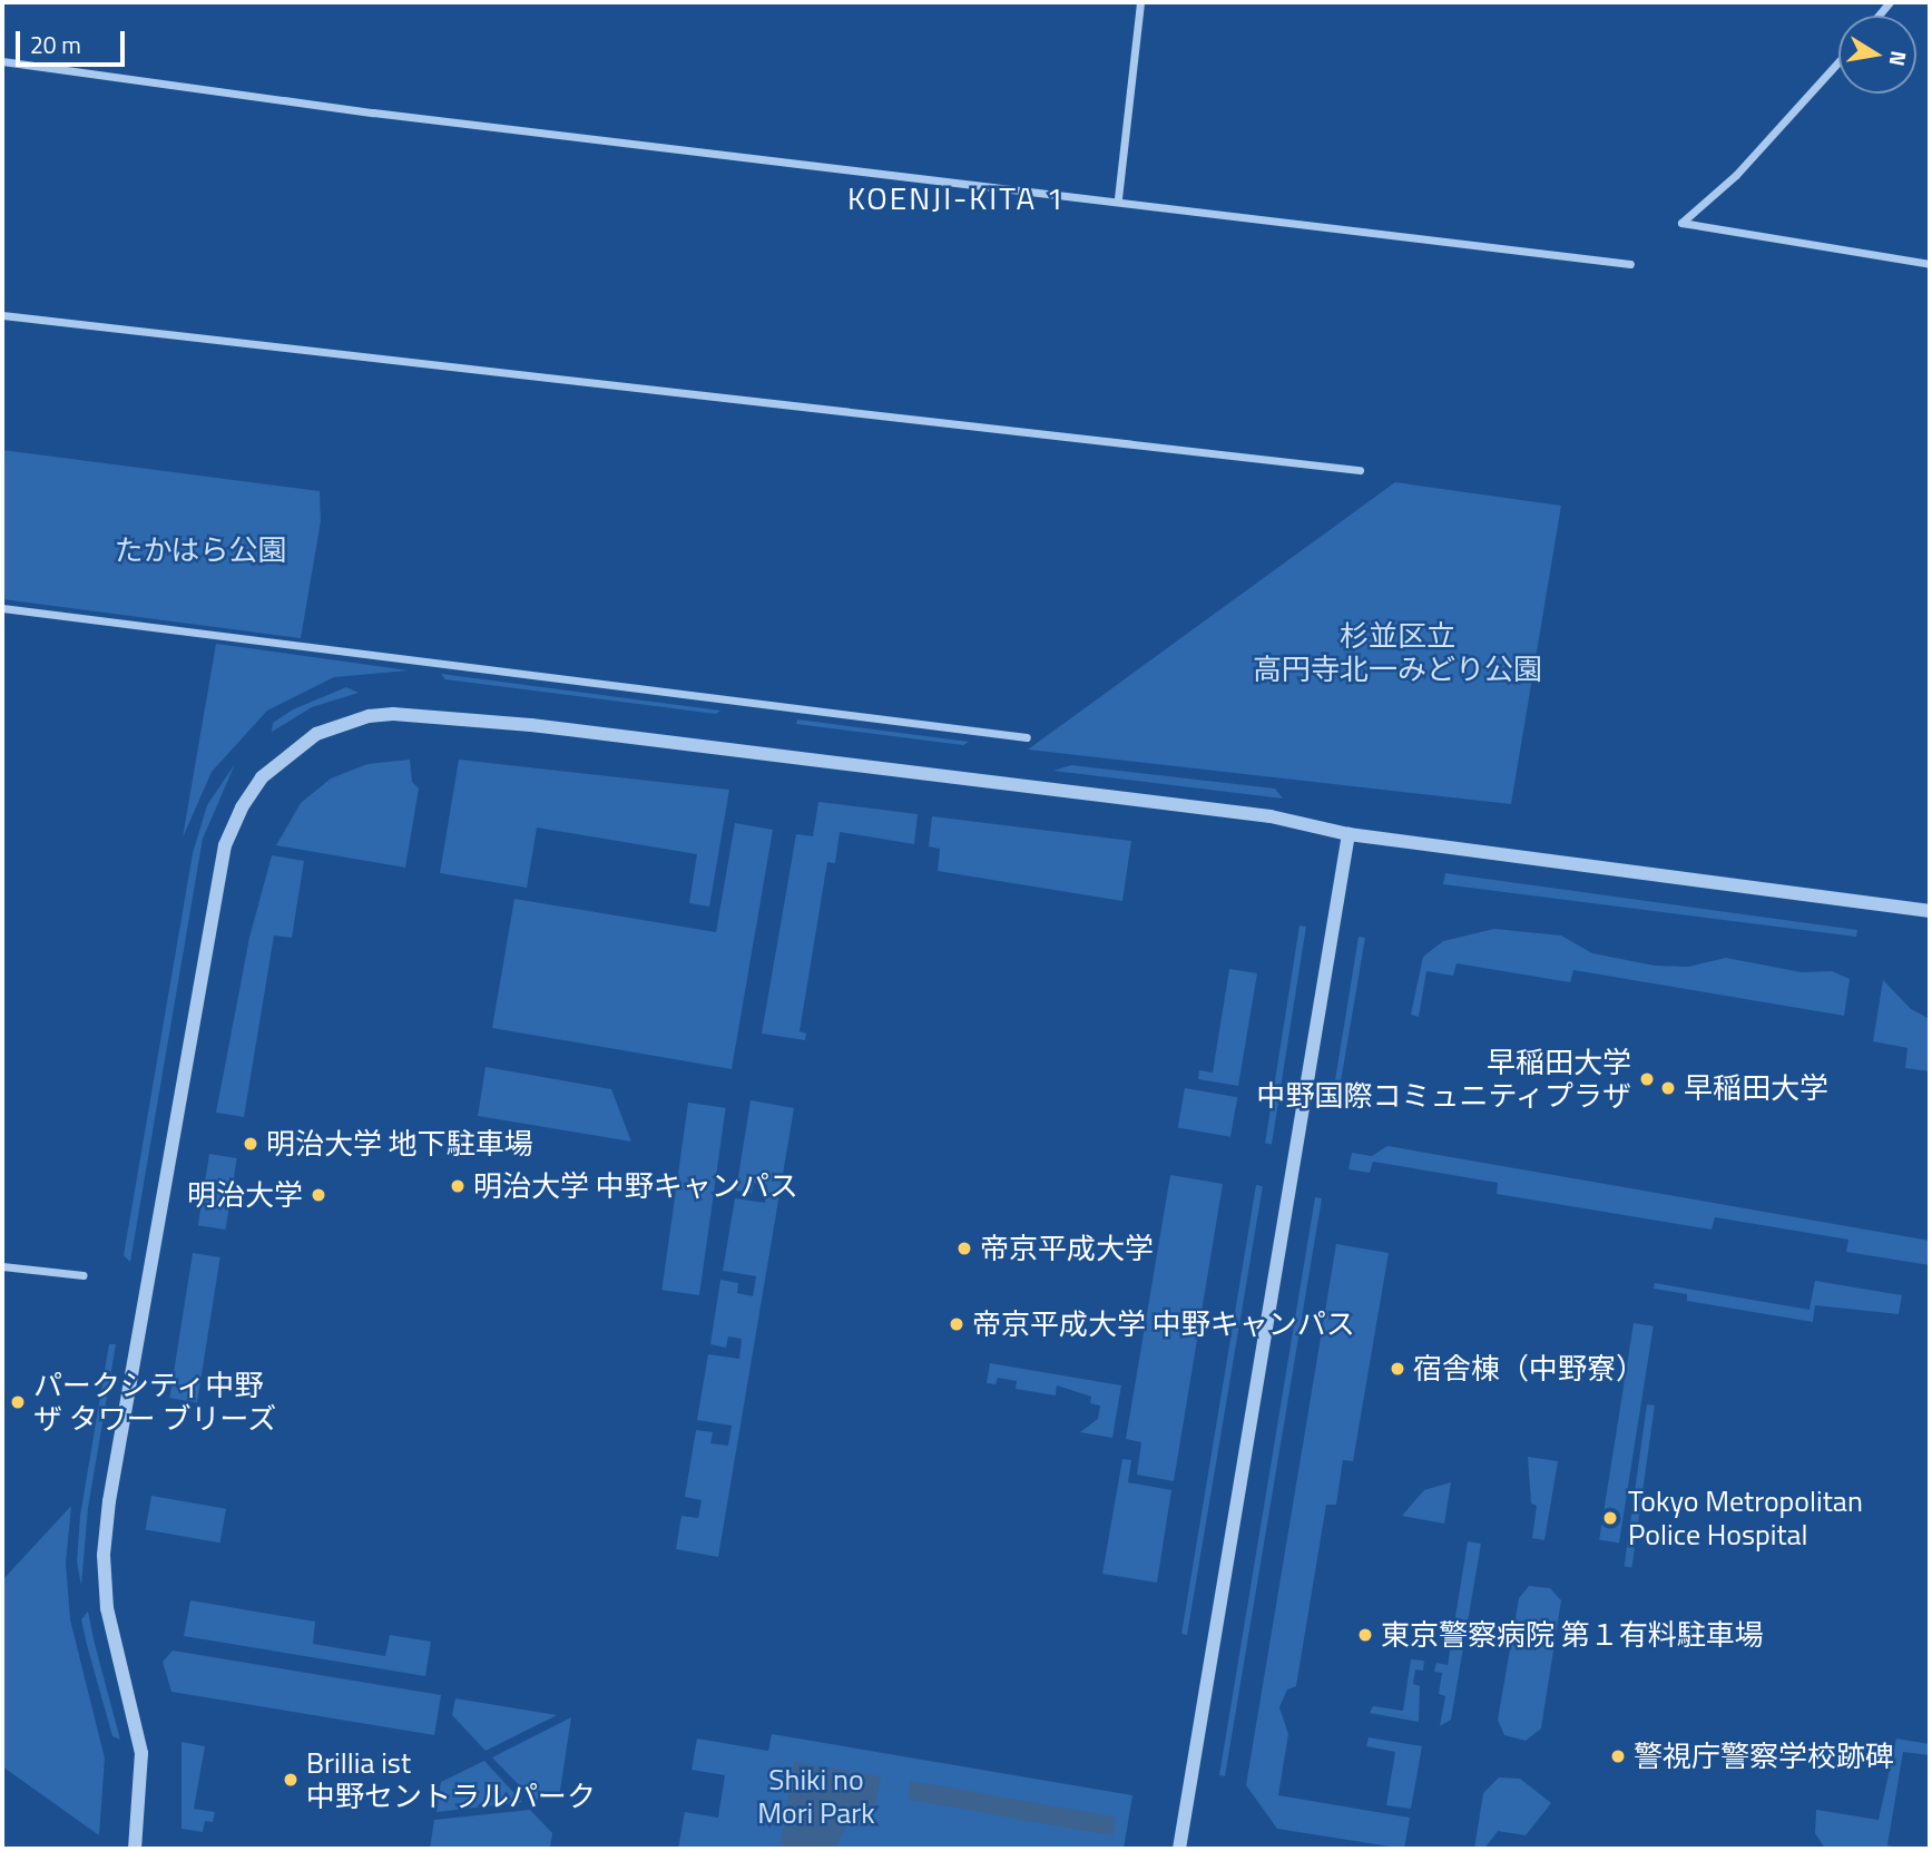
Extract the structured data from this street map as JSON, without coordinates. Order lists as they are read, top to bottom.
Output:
{
  "districts": ["KOENJI-KITA 1"],
  "parks": ["たかはら公園", "杉並区立 高円寺北一みどり公園", "Shiki no Mori Park"],
  "places": [
    "早稲田大学 中野国際コミュニティプラザ",
    "早稲田大学",
    "明治大学 地下駐車場",
    "明治大学 中野キャンパス",
    "明治大学",
    "帝京平成大学",
    "帝京平成大学 中野キャンパス",
    "宿舎棟（中野寮）",
    "パークシティ中野 ザ タワー ブリーズ",
    "Tokyo Metropolitan Police Hospital",
    "東京警察病院 第１有料駐車場",
    "警視庁警察学校跡碑",
    "Brillia ist 中野セントラルパーク"
  ],
  "scale_bar": "20 m",
  "north": "right"
}
